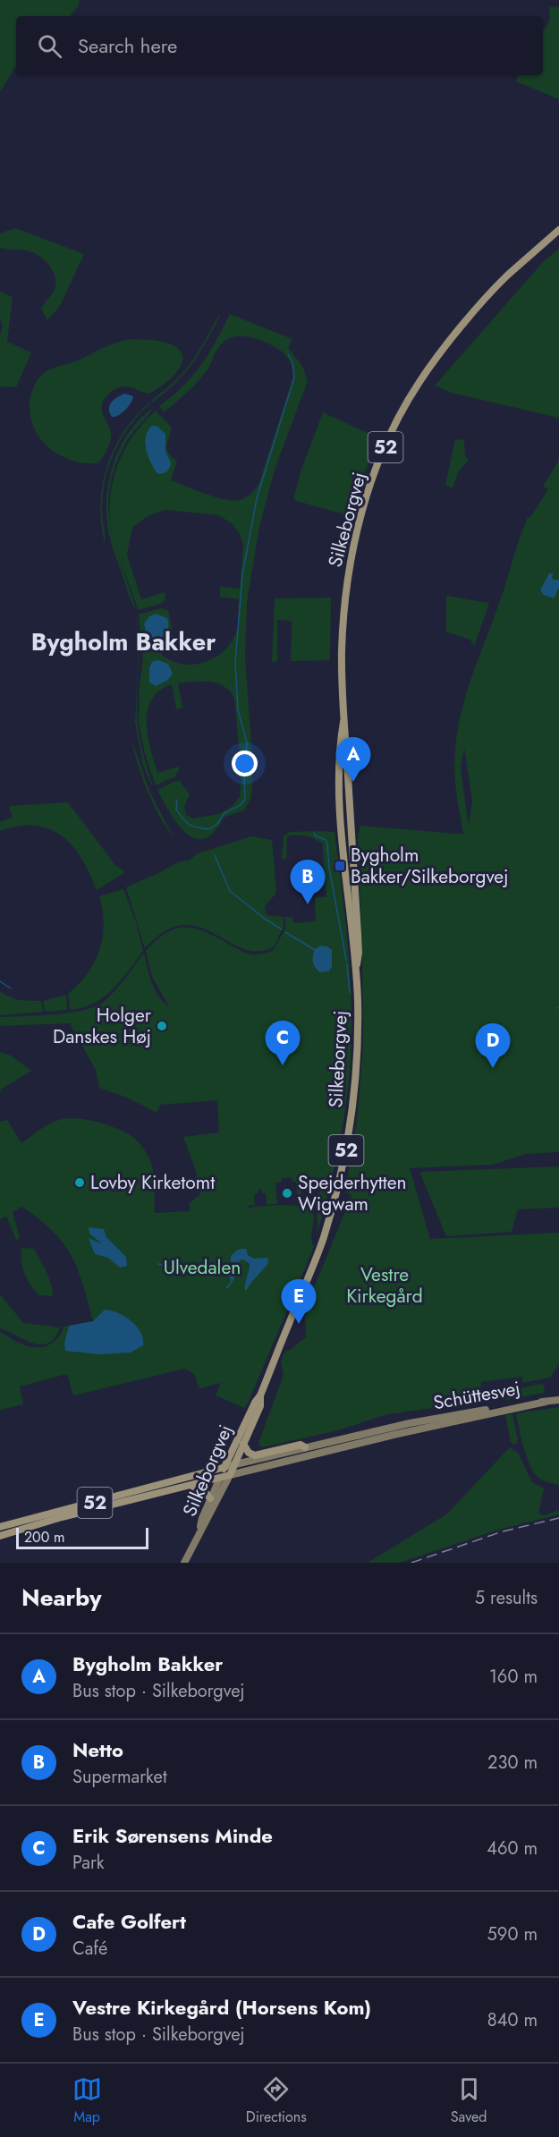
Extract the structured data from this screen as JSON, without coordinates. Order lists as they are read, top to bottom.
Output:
{
  "streets": {
    "main road": ["52", "Silkeborgvej", "Schüttesvej"]
  },
  "crossings": [
    ["Silkeborgvej", "Schüttesvej"]
  ],
  "districts": ["Bygholm Bakker"],
  "parks": ["Ulvedalen", "Vestre Kirkegård"],
  "places": {
    "transit": ["Bygholm Bakker/Silkeborgvej"],
    "other": ["Holger Danskes Høj", "Lovby Kirketomt", "Spejderhytten Wigwam"]
  },
  "scale_bar": "200 m",
  "page": {
    "search": "Search here",
    "pins": [
      "A",
      "B",
      "C",
      "D",
      "E"
    ],
    "scale": "200 m",
    "heading": ["Nearby", "5 results"],
    "list": [
      {
        "mark": "A",
        "name": "Bygholm Bakker",
        "note": "Bus stop · Silkeborgvej",
        "value": "160 m"
      },
      {
        "mark": "B",
        "name": "Netto",
        "note": "Supermarket",
        "value": "230 m"
      },
      {
        "mark": "C",
        "name": "Erik Sørensens Minde",
        "note": "Park",
        "value": "460 m"
      },
      {
        "mark": "D",
        "name": "Cafe Golfert",
        "note": "Café",
        "value": "590 m"
      },
      {
        "mark": "E",
        "name": "Vestre Kirkegård (Horsens Kom)",
        "note": "Bus stop · Silkeborgvej",
        "value": "840 m"
      }
    ],
    "nav": ["Map", "Directions", "Saved"]
  }
}
